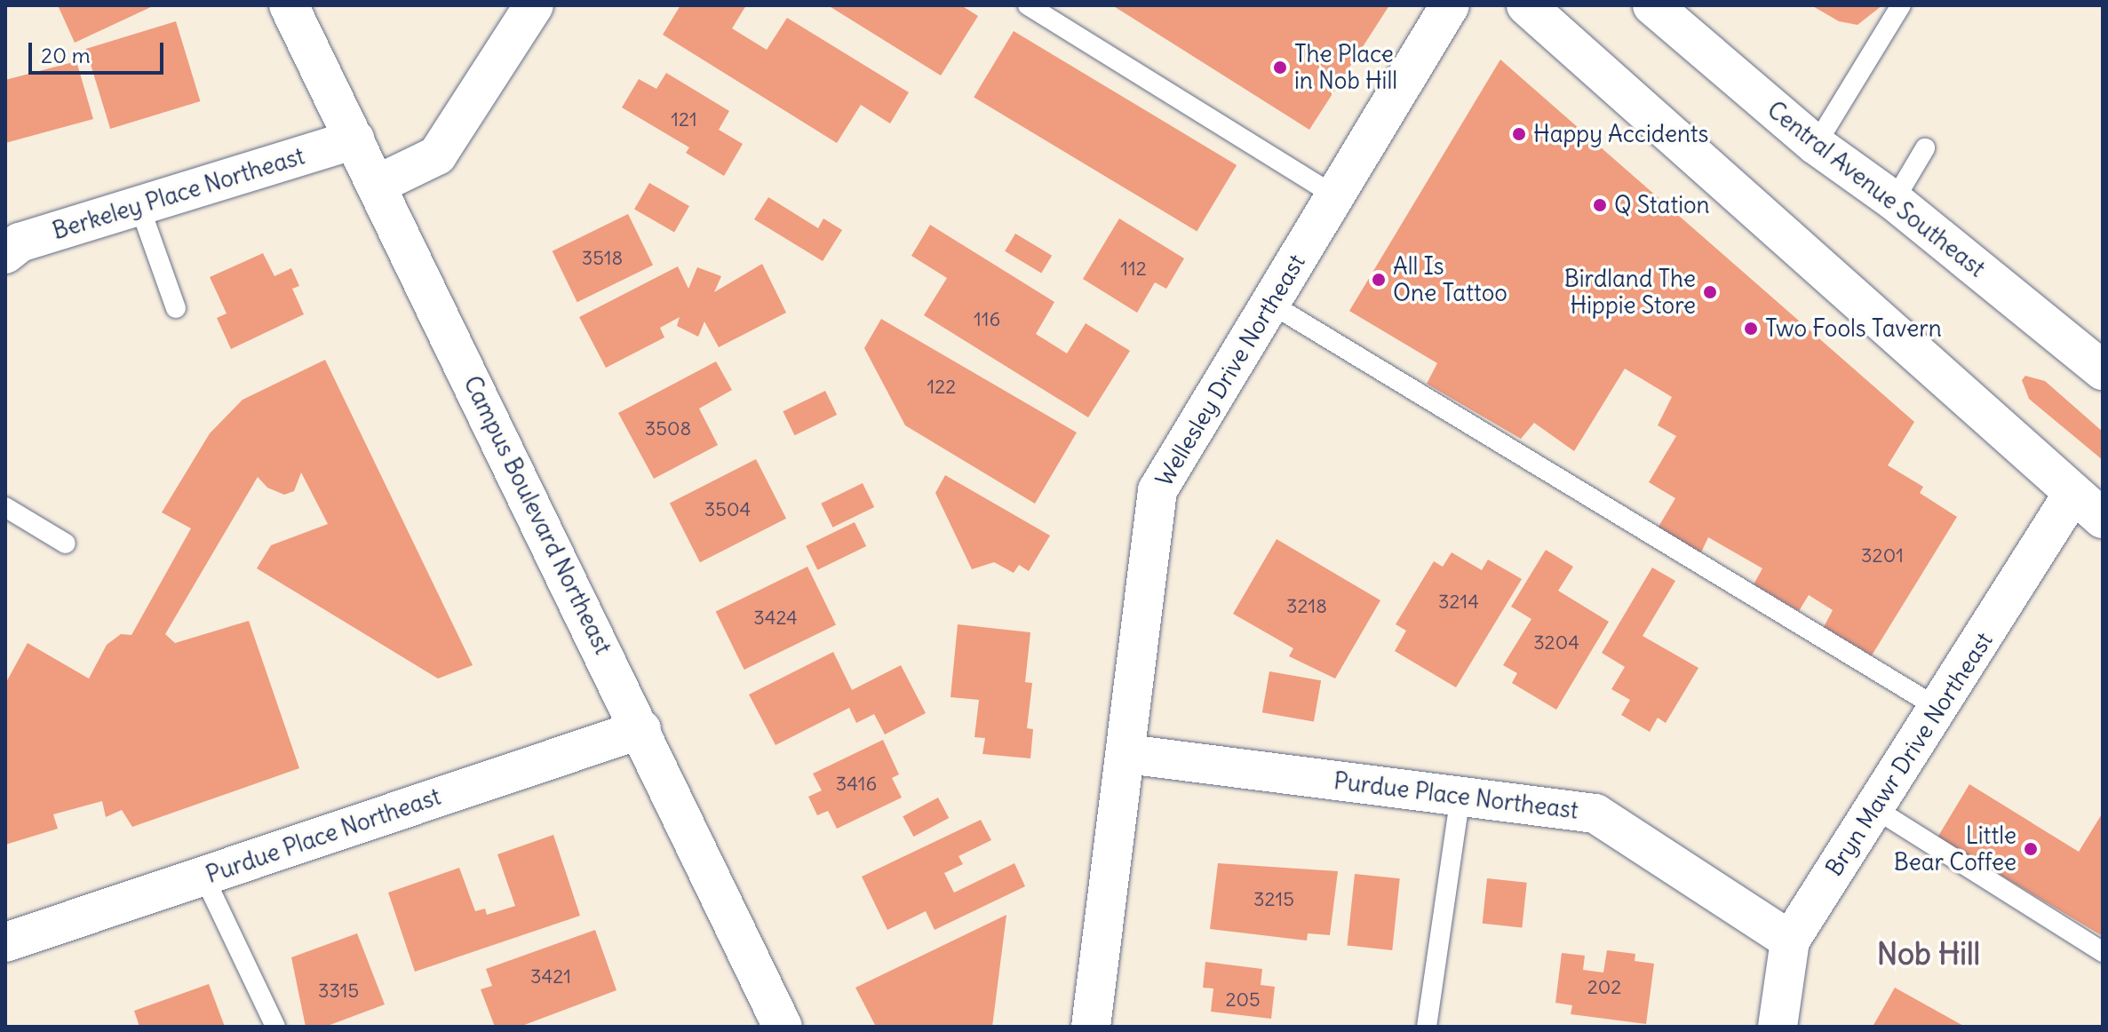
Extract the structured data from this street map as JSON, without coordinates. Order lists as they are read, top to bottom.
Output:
{
  "streets": {
    "street": [
      "Central Avenue Southeast",
      "Berkeley Place Northeast",
      "Wellesley Drive Northeast",
      "Campus Boulevard Northeast",
      "Bryn Mawr Drive Northeast",
      "Purdue Place Northeast"
    ]
  },
  "crossings": [
    ["Berkeley Place Northeast", "Campus Boulevard Northeast"],
    ["Wellesley Drive Northeast", "Purdue Place Northeast"],
    ["Campus Boulevard Northeast", "Purdue Place Northeast"],
    ["Bryn Mawr Drive Northeast", "Purdue Place Northeast"]
  ],
  "districts": ["Nob Hill"],
  "places": [
    "The Place in Nob Hill",
    "Happy Accidents",
    "Q Station",
    "All Is One Tattoo",
    "Birdland The Hippie Store",
    "Two Fools Tavern",
    "Little Bear Coffee"
  ],
  "house_numbers": [
    "121",
    "3518",
    "112",
    "116",
    "122",
    "3508",
    "3504",
    "3201",
    "3214",
    "3218",
    "3424",
    "3204",
    "3416",
    "3215",
    "3421",
    "202",
    "3315",
    "205"
  ],
  "scale_bar": "20 m"
}
